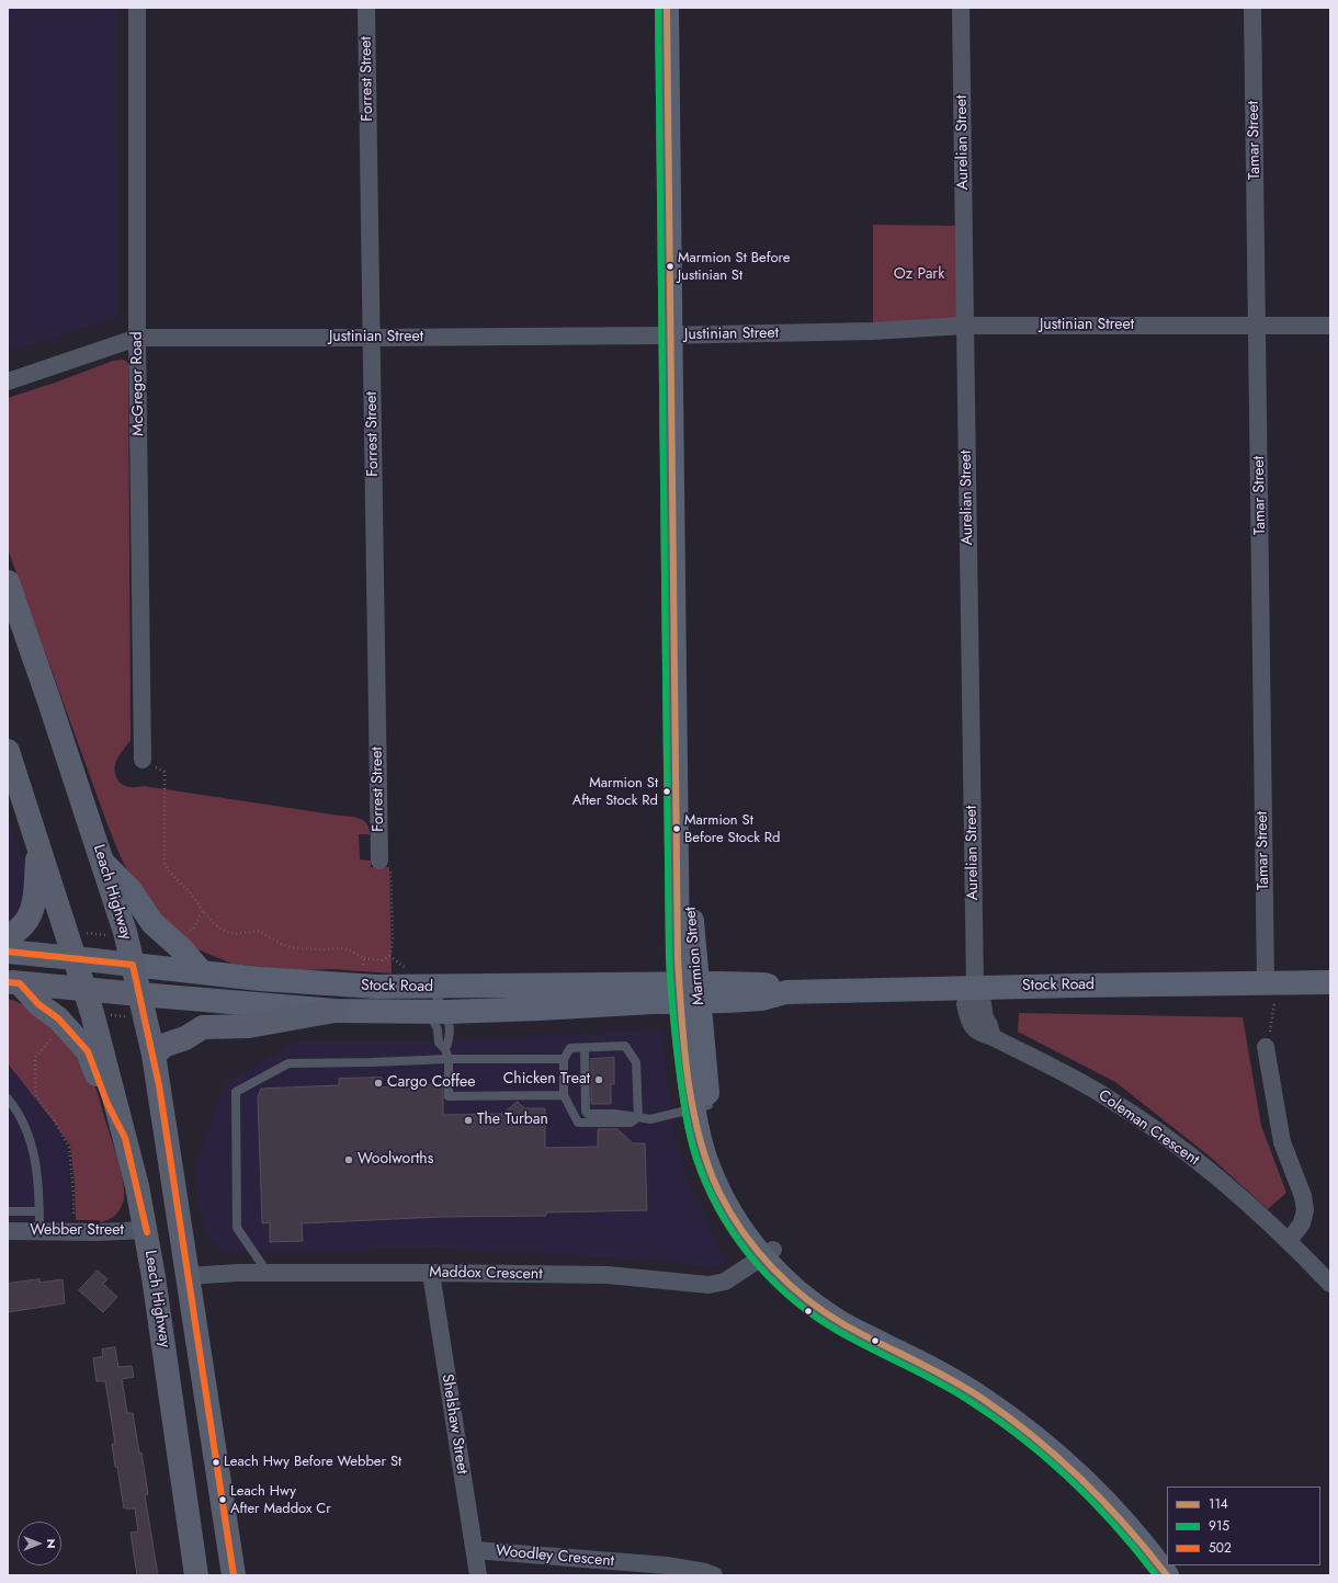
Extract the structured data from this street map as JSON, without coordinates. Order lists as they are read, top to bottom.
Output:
{
  "streets": {
    "highway": ["Leach Highway", "Stock Road"],
    "main road": ["Marmion Street"],
    "street": [
      "Forrest Street",
      "Tamar Street",
      "Aurelian Street",
      "Justinian Street",
      "McGregor Road",
      "Coleman Crescent",
      "Webber Street",
      "Maddox Crescent",
      "Shelshaw Street",
      "Woodley Crescent"
    ]
  },
  "crossings": [
    ["Forrest Street", "Justinian Street"],
    ["Tamar Street", "Justinian Street"],
    ["Tamar Street", "Stock Road"],
    ["Aurelian Street", "Justinian Street"],
    ["Aurelian Street", "Stock Road"],
    ["Aurelian Street", "Coleman Crescent"],
    ["Justinian Street", "McGregor Road"],
    ["Justinian Street", "Marmion Street"],
    ["Leach Highway", "Stock Road"],
    ["Leach Highway", "Webber Street"],
    ["Leach Highway", "Maddox Crescent"],
    ["Marmion Street", "Stock Road"],
    ["Marmion Street", "Maddox Crescent"],
    ["Stock Road", "Coleman Crescent"],
    ["Maddox Crescent", "Shelshaw Street"],
    ["Shelshaw Street", "Woodley Crescent"]
  ],
  "parks": ["Oz Park"],
  "places": [
    "Marmion St Before Justinian St",
    "Marmion St After Stock Rd",
    "Marmion St Before Stock Rd",
    "Chicken Treat",
    "Cargo Coffee",
    "The Turban",
    "Woolworths",
    "Leach Hwy Before Webber St",
    "Leach Hwy After Maddox Cr"
  ],
  "lines": ["transit line 114", "transit line 915", "transit line 502"],
  "legend": ["114", "915", "502"],
  "north": "right"
}
